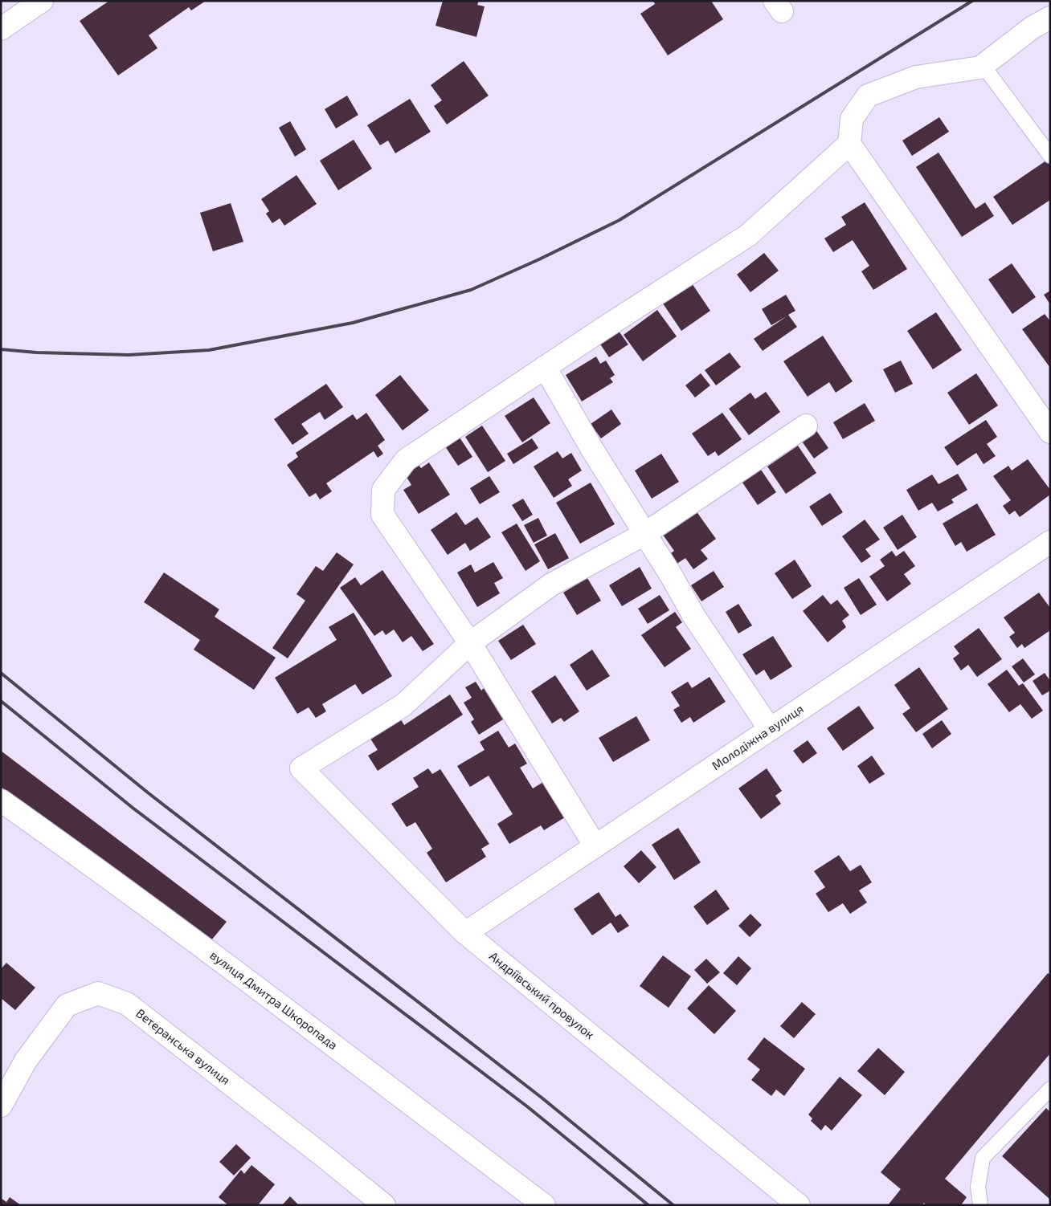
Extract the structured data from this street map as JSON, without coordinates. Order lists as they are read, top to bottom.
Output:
{
  "streets": {
    "street": [
      "Молодіжна вулиця",
      "Андріївський провулок",
      "вулиця Дмитра Шкоропада",
      "Ветеранська вулиця"
    ]
  },
  "crossings": [
    ["Молодіжна вулиця", "Андріївський провулок"]
  ]
}
